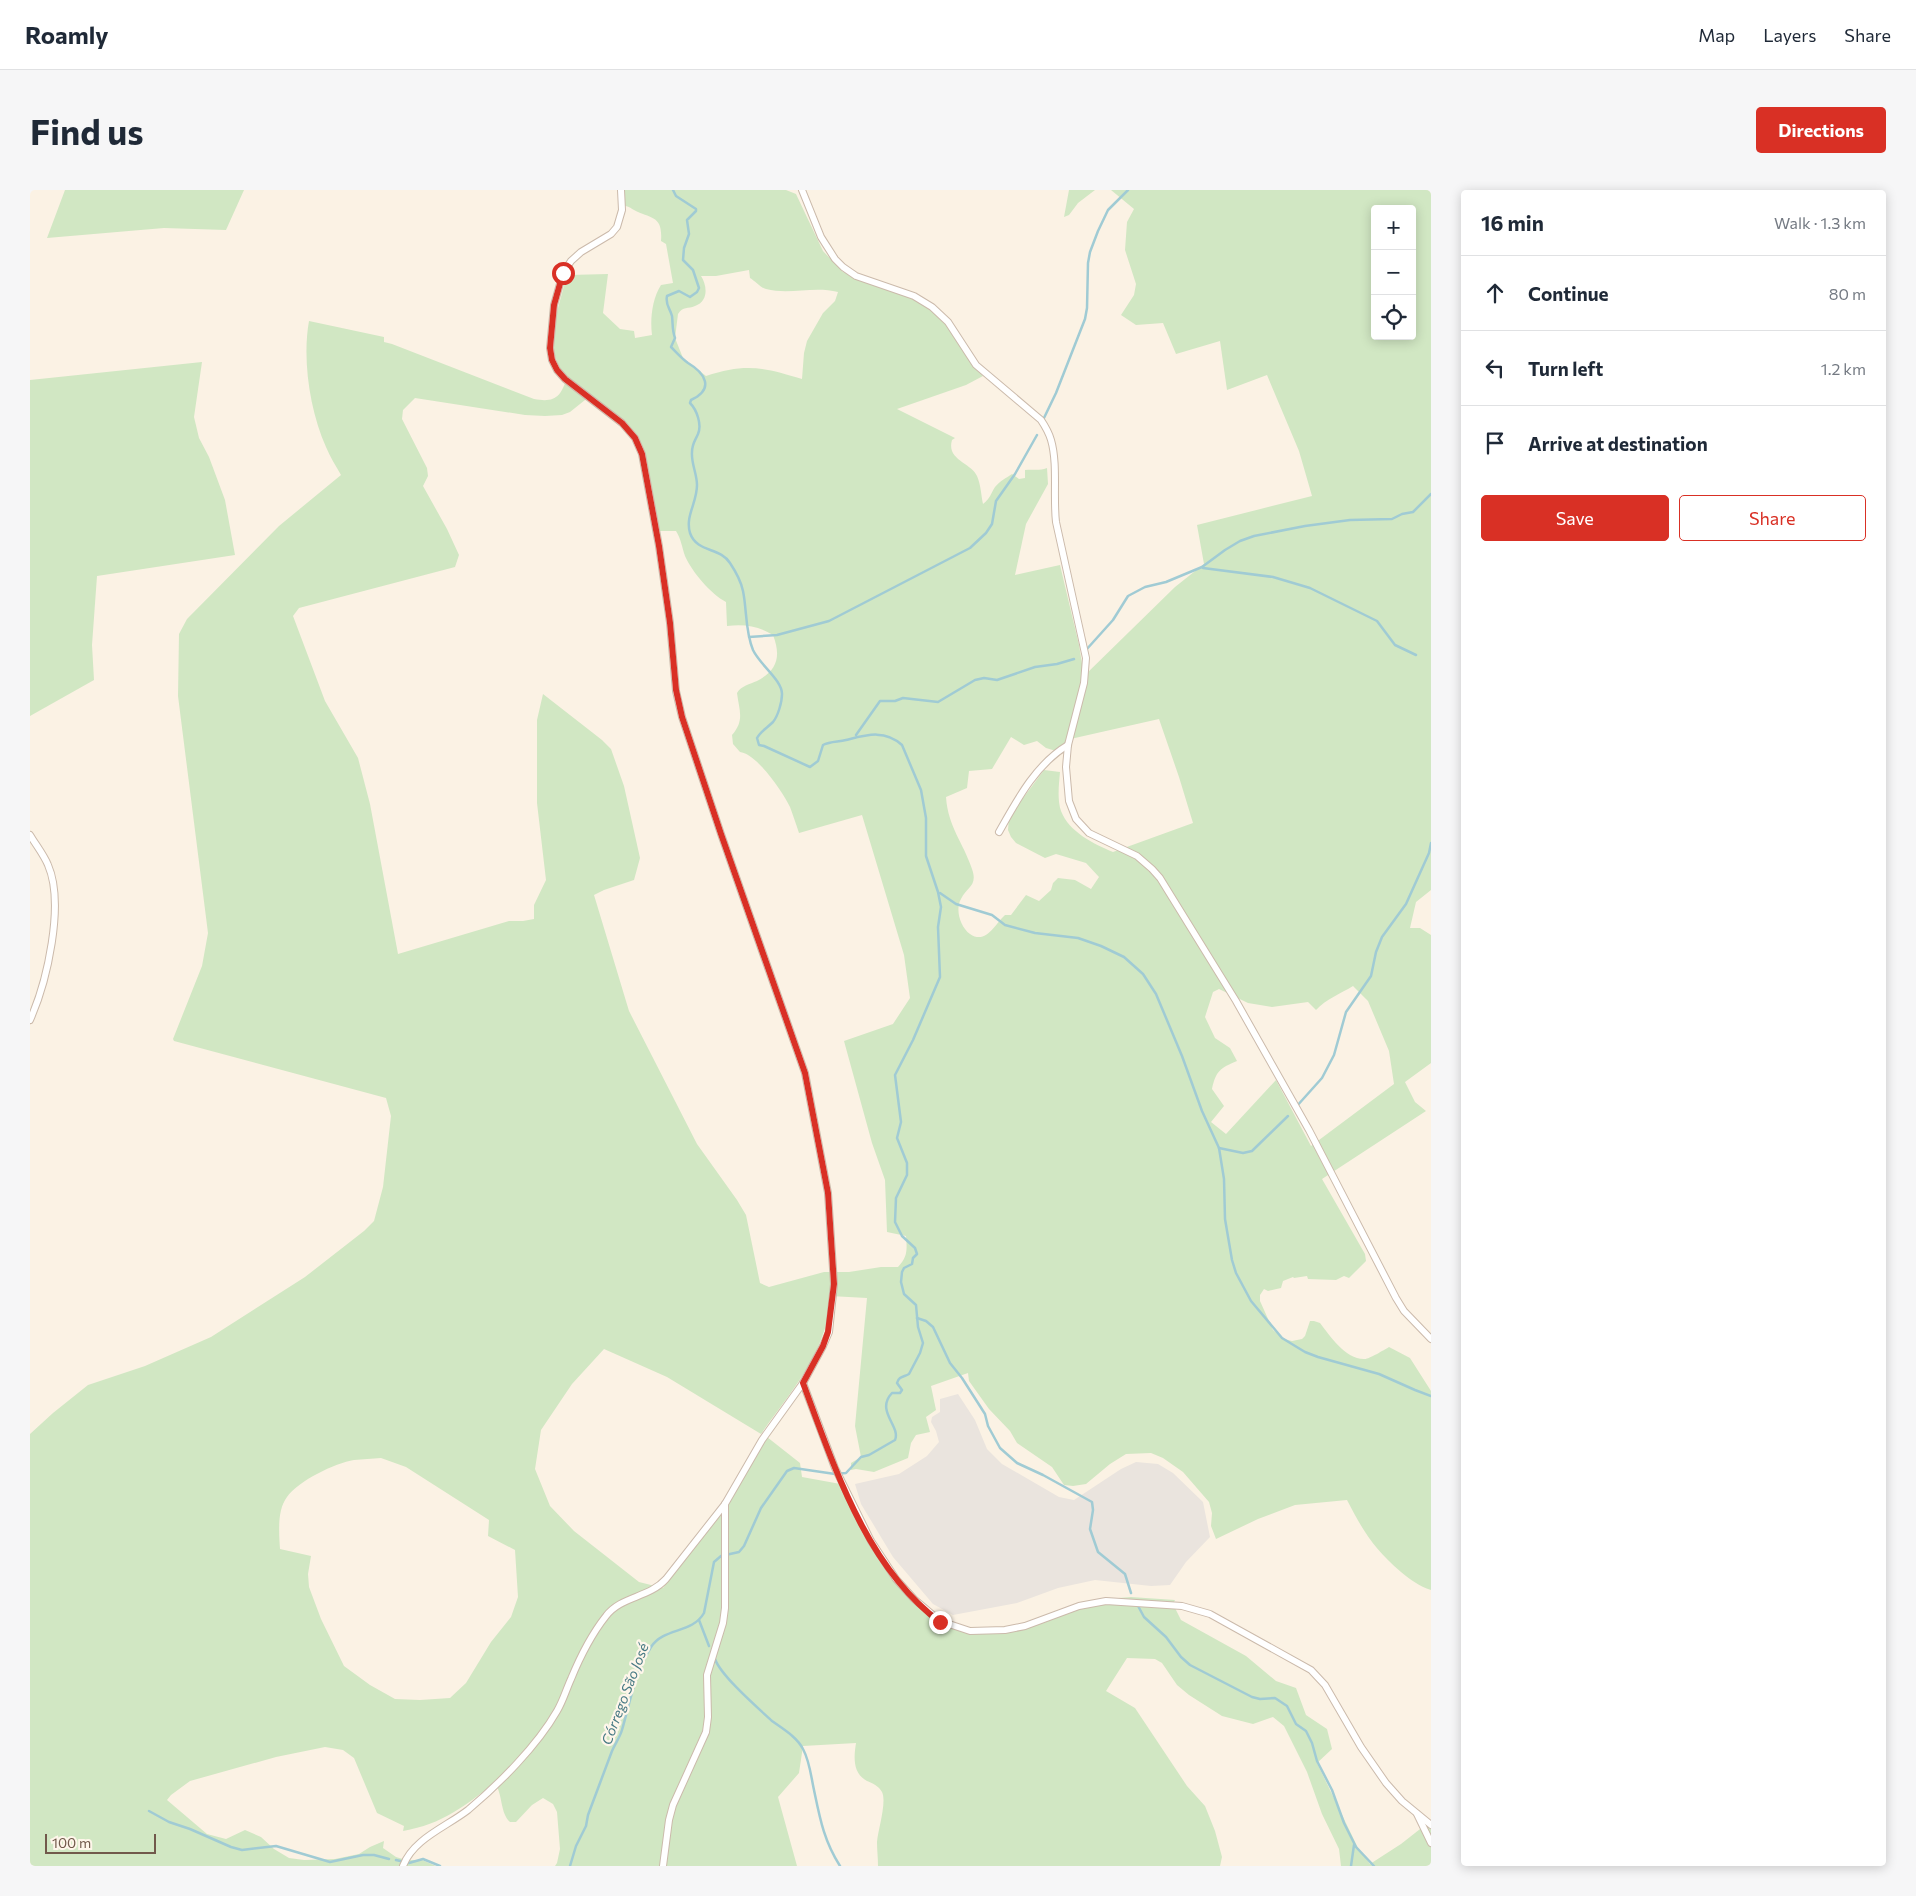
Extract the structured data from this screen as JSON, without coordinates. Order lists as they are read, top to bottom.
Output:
{
  "water": ["Córrego São José"],
  "scale_bar": "100 m",
  "page": {
    "header": "Roamly",
    "nav": ["Map", "Layers", "Share"],
    "buttons": [
      "Directions",
      ["Save", "Share"]
    ],
    "title": "Find us",
    "heading": ["16 min", "Walk · 1.3 km"],
    "map_buttons": ["+", "−"],
    "list": [
      ["Continue", "80 m"],
      ["Turn left", "1.2 km"],
      "Arrive at destination"
    ],
    "scale": "100 m"
  }
}
